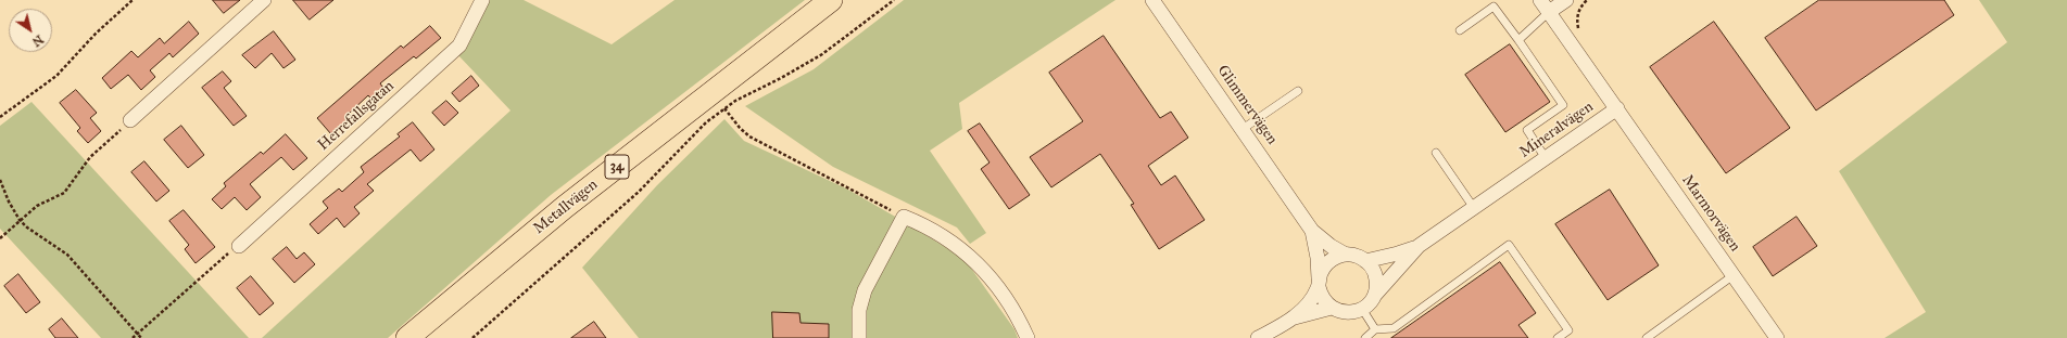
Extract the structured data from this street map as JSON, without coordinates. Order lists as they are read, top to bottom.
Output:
{
  "streets": {
    "main road": ["34", "Metallvägen"],
    "street": [
      "Glimmervägen",
      "Herrefallsgatan",
      "Mineralvägen",
      "Marmorvägen"
    ]
  },
  "crossings": [
    ["Glimmervägen", "Mineralvägen"],
    ["Mineralvägen", "Marmorvägen"]
  ],
  "north": "bottom right"
}
